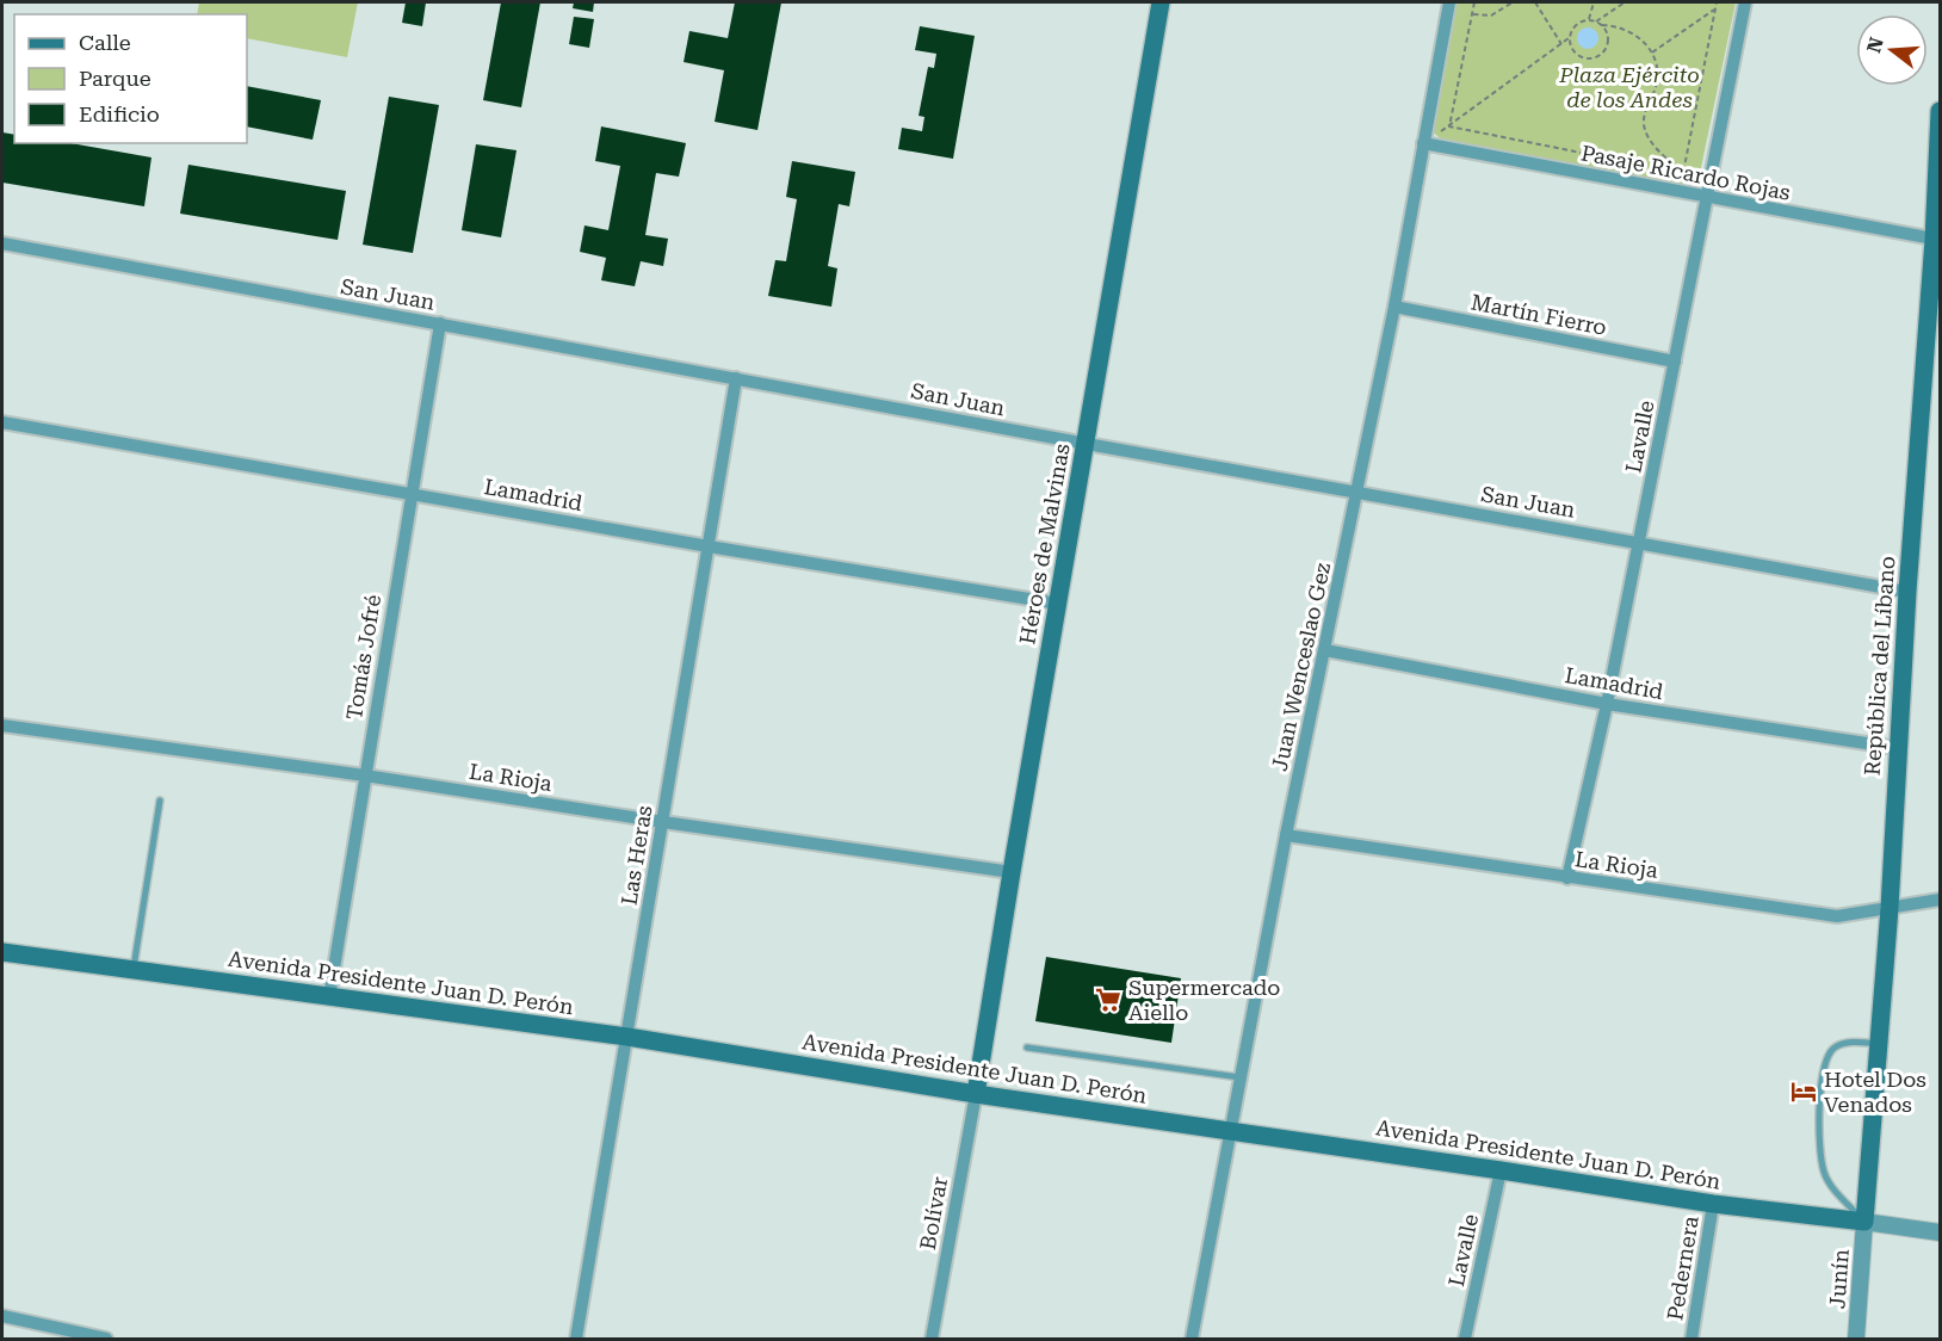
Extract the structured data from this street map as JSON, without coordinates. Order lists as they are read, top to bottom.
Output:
{
  "streets": {
    "main road": ["Héroes de Malvinas", "República del Líbano", "Avenida Presidente Juan D. Perón"],
    "street": [
      "Pasaje Ricardo Rojas",
      "San Juan",
      "Martín Fierro",
      "Lavalle",
      "Lamadrid",
      "Tomás Jofré",
      "Juan Wenceslao Gez",
      "La Rioja",
      "Las Heras",
      "Bolívar",
      "Pedernera",
      "Junín"
    ]
  },
  "crossings": [
    ["Pasaje Ricardo Rojas", "Lavalle"],
    ["Pasaje Ricardo Rojas", "República del Líbano"],
    ["Pasaje Ricardo Rojas", "Juan Wenceslao Gez"],
    ["San Juan", "Lavalle"],
    ["San Juan", "Héroes de Malvinas"],
    ["San Juan", "Tomás Jofré"],
    ["San Juan", "República del Líbano"],
    ["San Juan", "Juan Wenceslao Gez"],
    ["San Juan", "Las Heras"],
    ["Martín Fierro", "Lavalle"],
    ["Martín Fierro", "Juan Wenceslao Gez"],
    ["Lavalle", "Lamadrid"],
    ["Lavalle", "La Rioja"],
    ["Lavalle", "Avenida Presidente Juan D. Perón"],
    ["Lamadrid", "Héroes de Malvinas"],
    ["Lamadrid", "Tomás Jofré"],
    ["Lamadrid", "República del Líbano"],
    ["Lamadrid", "Juan Wenceslao Gez"],
    ["Lamadrid", "Las Heras"],
    ["Héroes de Malvinas", "La Rioja"],
    ["Héroes de Malvinas", "Avenida Presidente Juan D. Perón"],
    ["Héroes de Malvinas", "Bolívar"],
    ["Tomás Jofré", "La Rioja"],
    ["Tomás Jofré", "Avenida Presidente Juan D. Perón"],
    ["República del Líbano", "La Rioja"],
    ["República del Líbano", "Avenida Presidente Juan D. Perón"],
    ["República del Líbano", "Junín"],
    ["Juan Wenceslao Gez", "La Rioja"],
    ["Juan Wenceslao Gez", "Avenida Presidente Juan D. Perón"],
    ["La Rioja", "Las Heras"],
    ["Las Heras", "Avenida Presidente Juan D. Perón"],
    ["Avenida Presidente Juan D. Perón", "Bolívar"],
    ["Avenida Presidente Juan D. Perón", "Pedernera"],
    ["Avenida Presidente Juan D. Perón", "Junín"]
  ],
  "parks": ["Plaza Ejército de los Andes"],
  "places": {
    "supermarket": ["Supermercado Aiello"],
    "hotel": ["Hotel Dos Venados"]
  },
  "legend": ["Calle", "Parque", "Edificio"],
  "north": "left"
}
